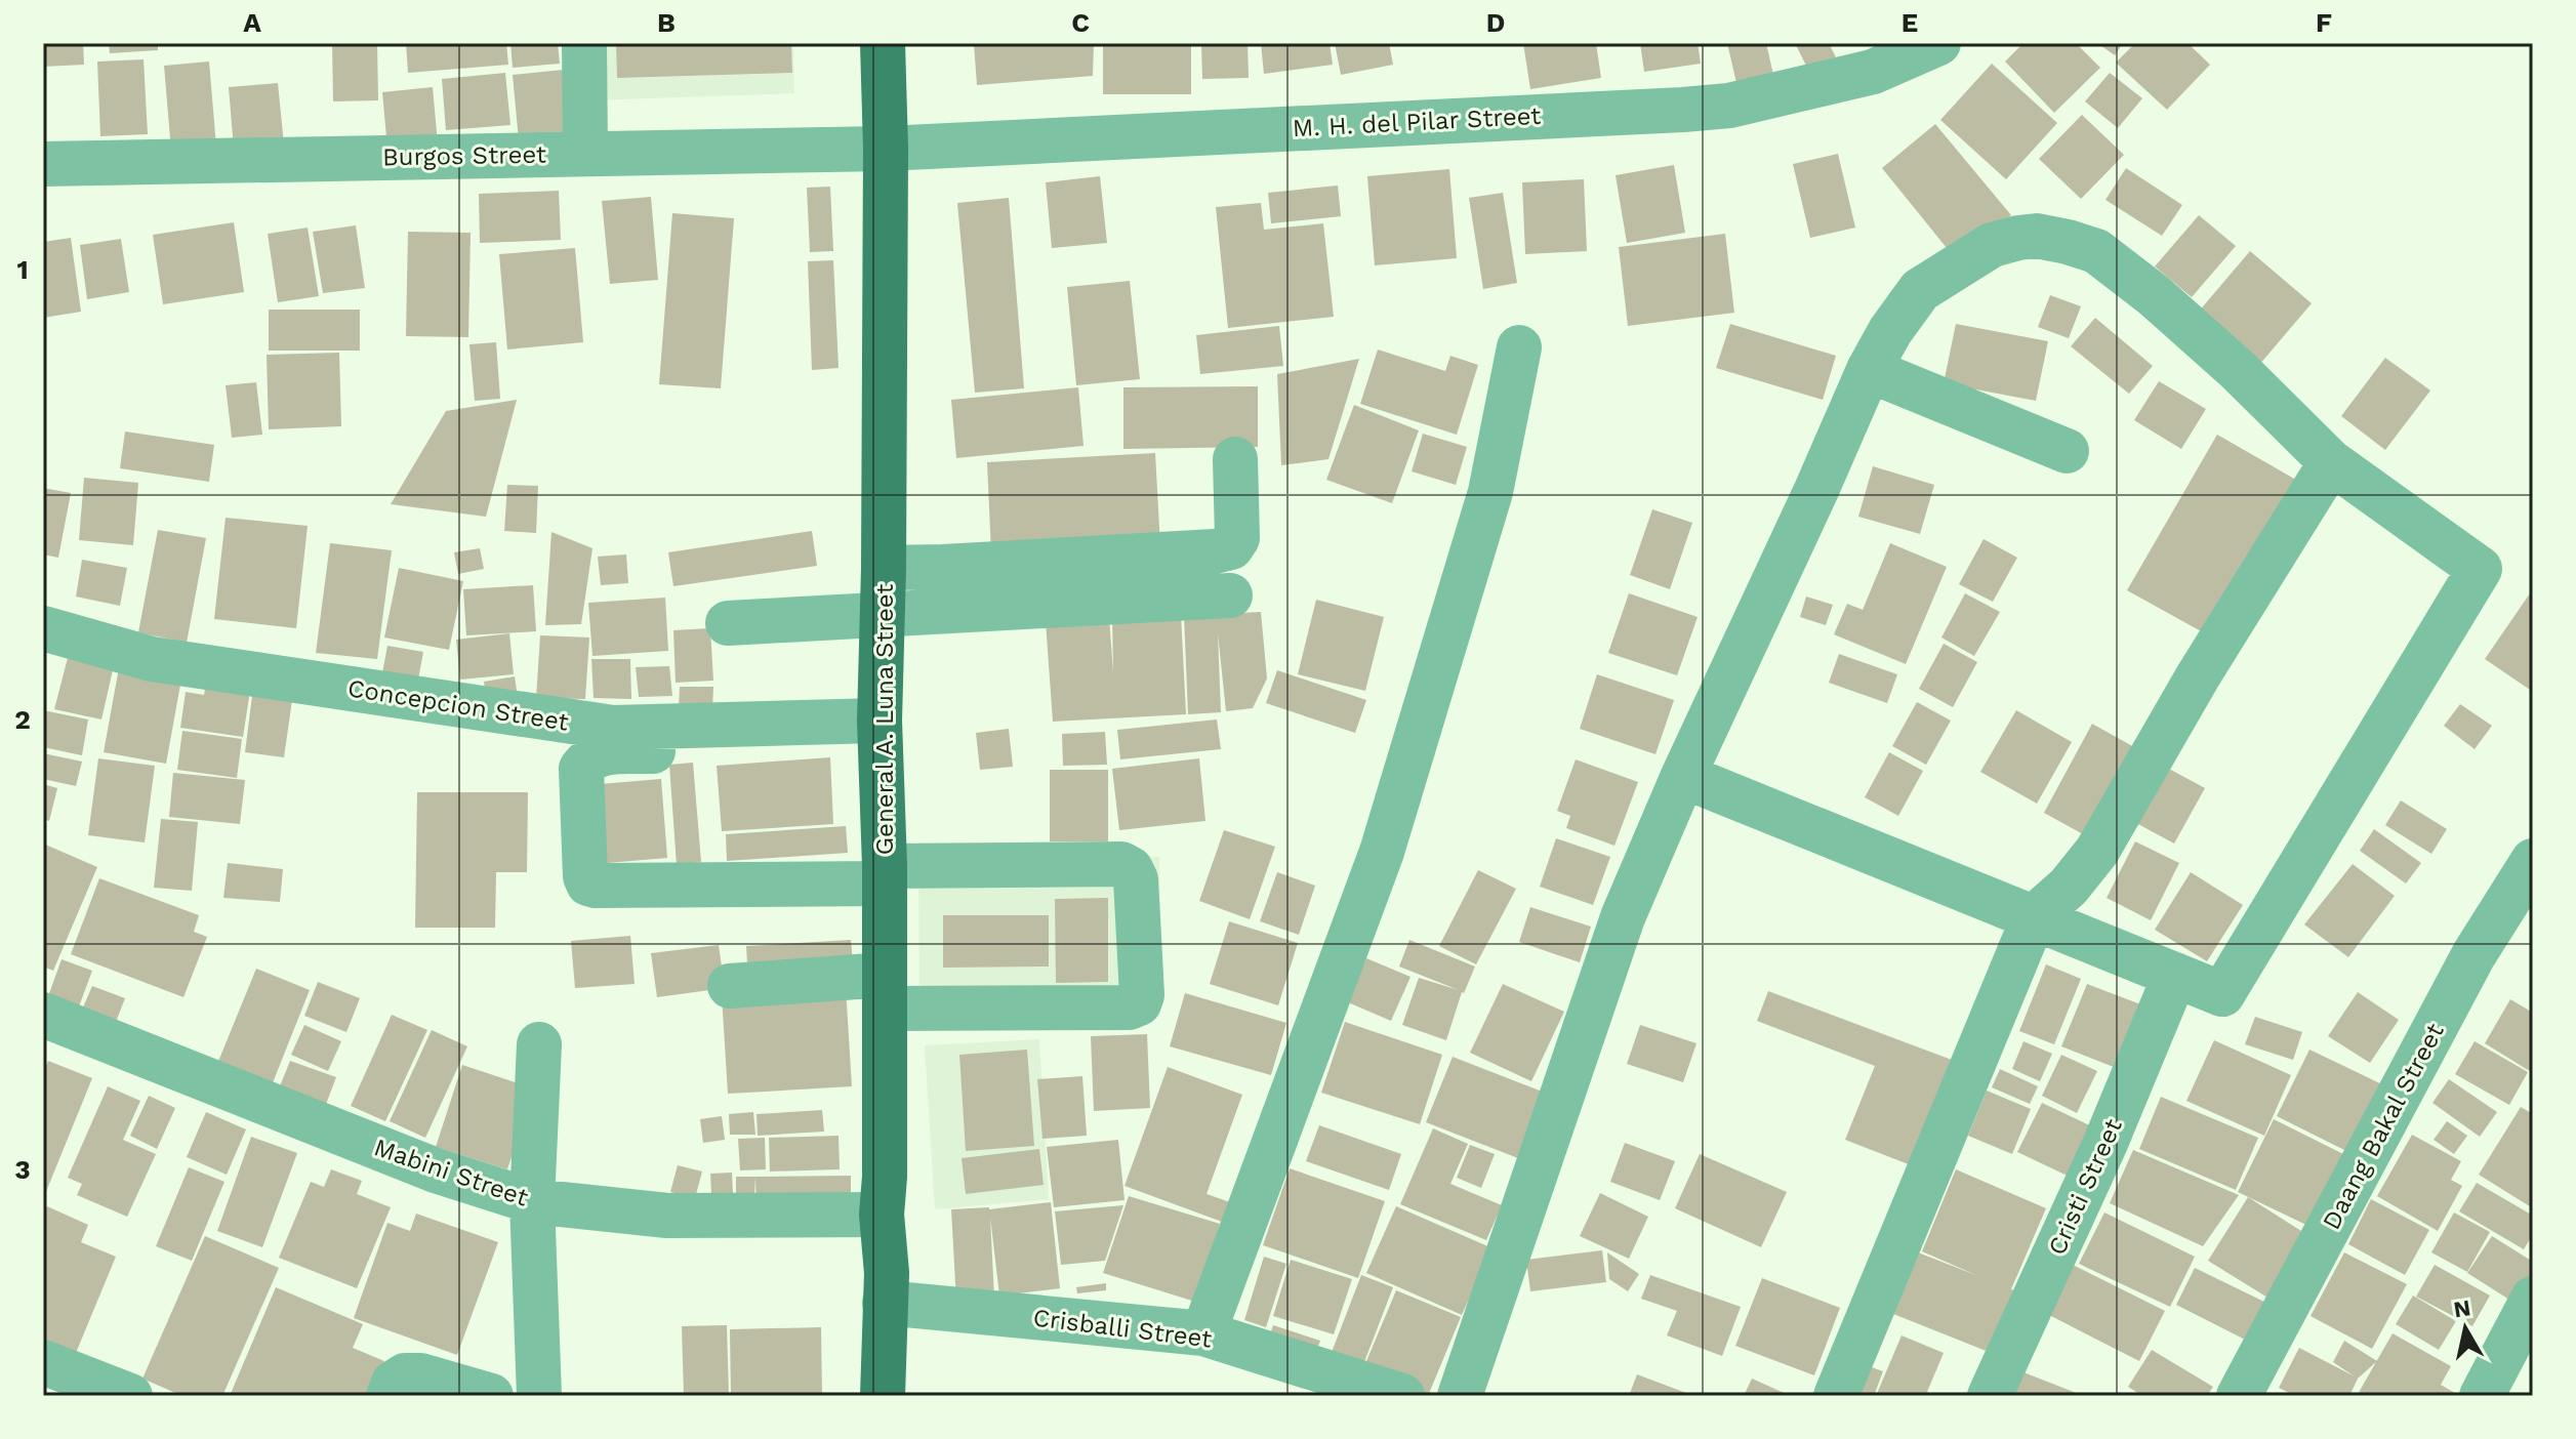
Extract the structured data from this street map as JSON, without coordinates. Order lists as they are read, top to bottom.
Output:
{
  "streets": {
    "main road": ["General A. Luna Street"],
    "street": [
      "M. H. del Pilar Street",
      "Burgos Street",
      "Concepcion Street",
      "Daang Bakal Street",
      "Mabini Street",
      "Cristi Street",
      "Crisballi Street"
    ]
  },
  "crossings": [
    ["M. H. del Pilar Street", "Burgos Street"],
    ["M. H. del Pilar Street", "General A. Luna Street"],
    ["Burgos Street", "General A. Luna Street"],
    ["Concepcion Street", "General A. Luna Street"],
    ["General A. Luna Street", "Mabini Street"],
    ["General A. Luna Street", "Crisballi Street"]
  ],
  "north": "top",
  "grid": {
    "columns": [
      "A",
      "B",
      "C",
      "D",
      "E",
      "F"
    ],
    "rows": ["1", "2", "3"]
  }
}
